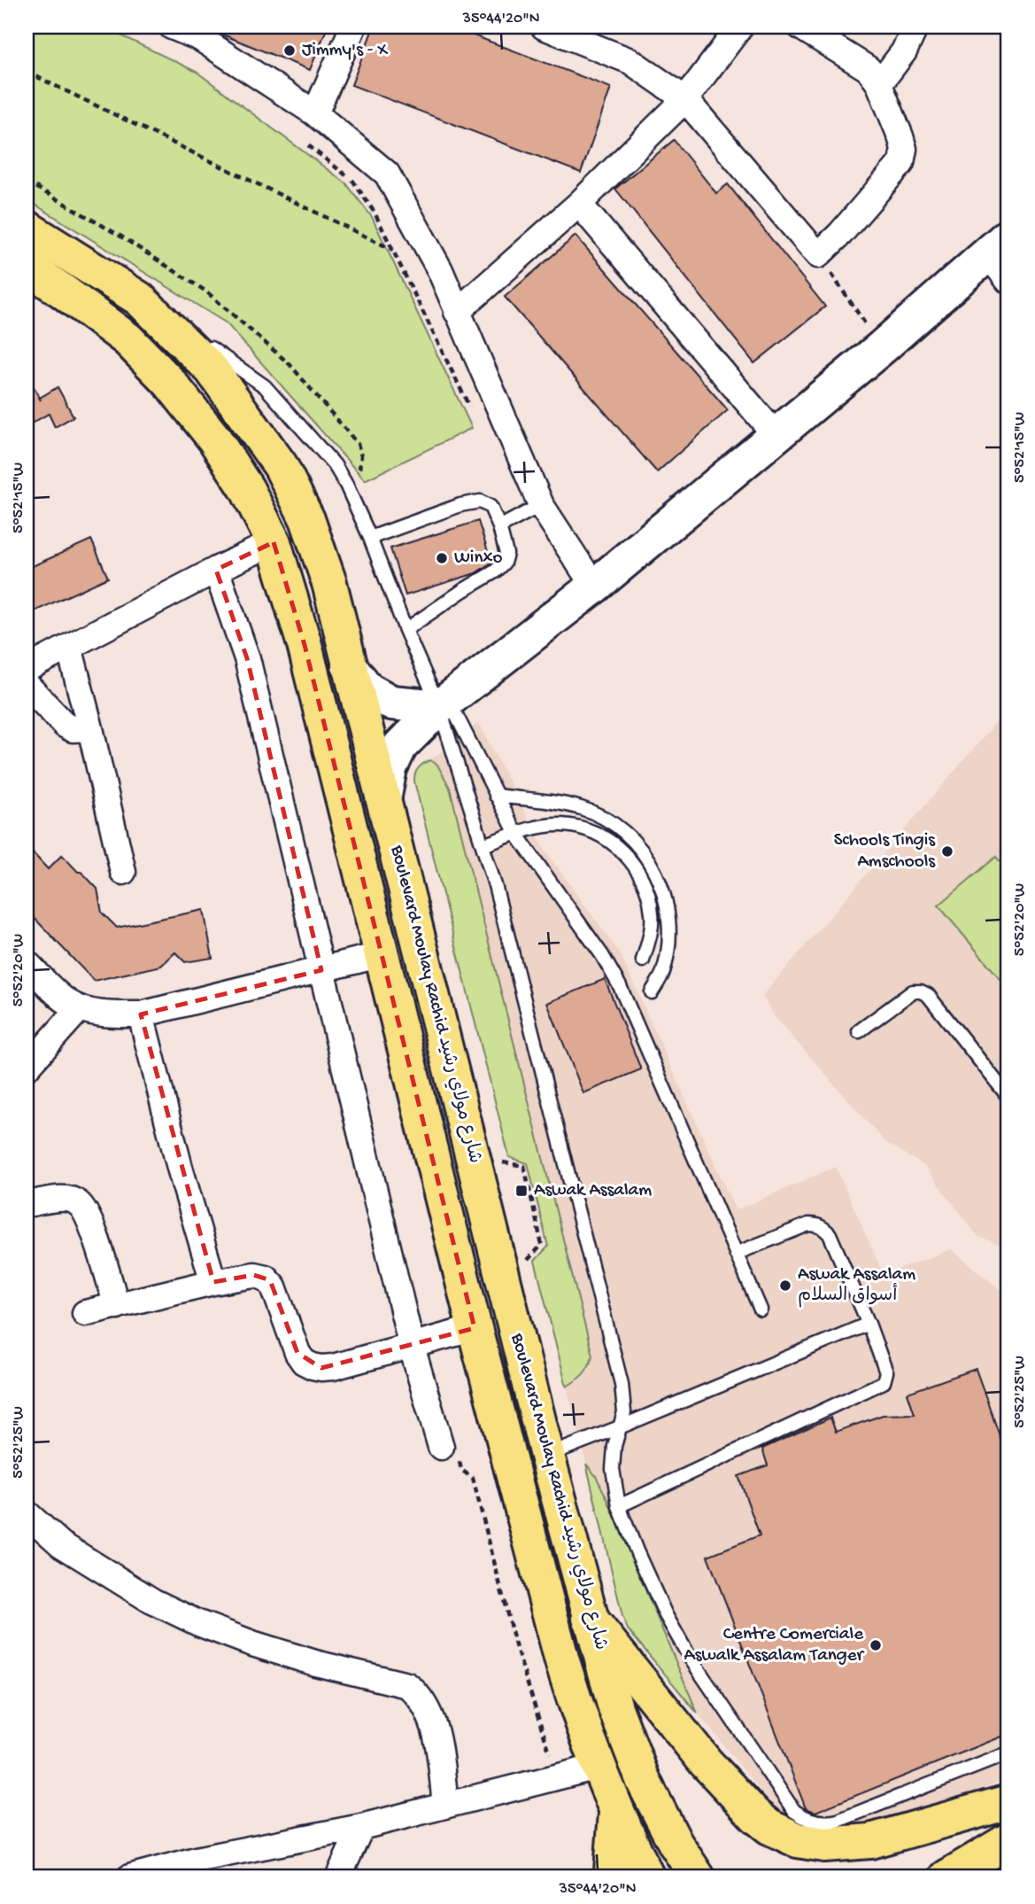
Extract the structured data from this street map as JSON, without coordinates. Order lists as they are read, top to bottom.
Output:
{
  "streets": {
    "main road": ["Boulevard Moulay Rachid شارع مولاي رشيد"]
  },
  "places": {
    "other": [
      "Jimmy's - X",
      "Winxo",
      "Schools Tingis Amschools",
      "Aswak Assalam أسواق السلام",
      "Centre Comerciale Aswalk Assalam Tanger"
    ],
    "transit": ["Aswak Assalam"]
  },
  "coordinates": [
    "35°44'20\"N",
    "5°52'15\"W",
    "5°52'20\"W",
    "5°52'25\"W"
  ]
}
